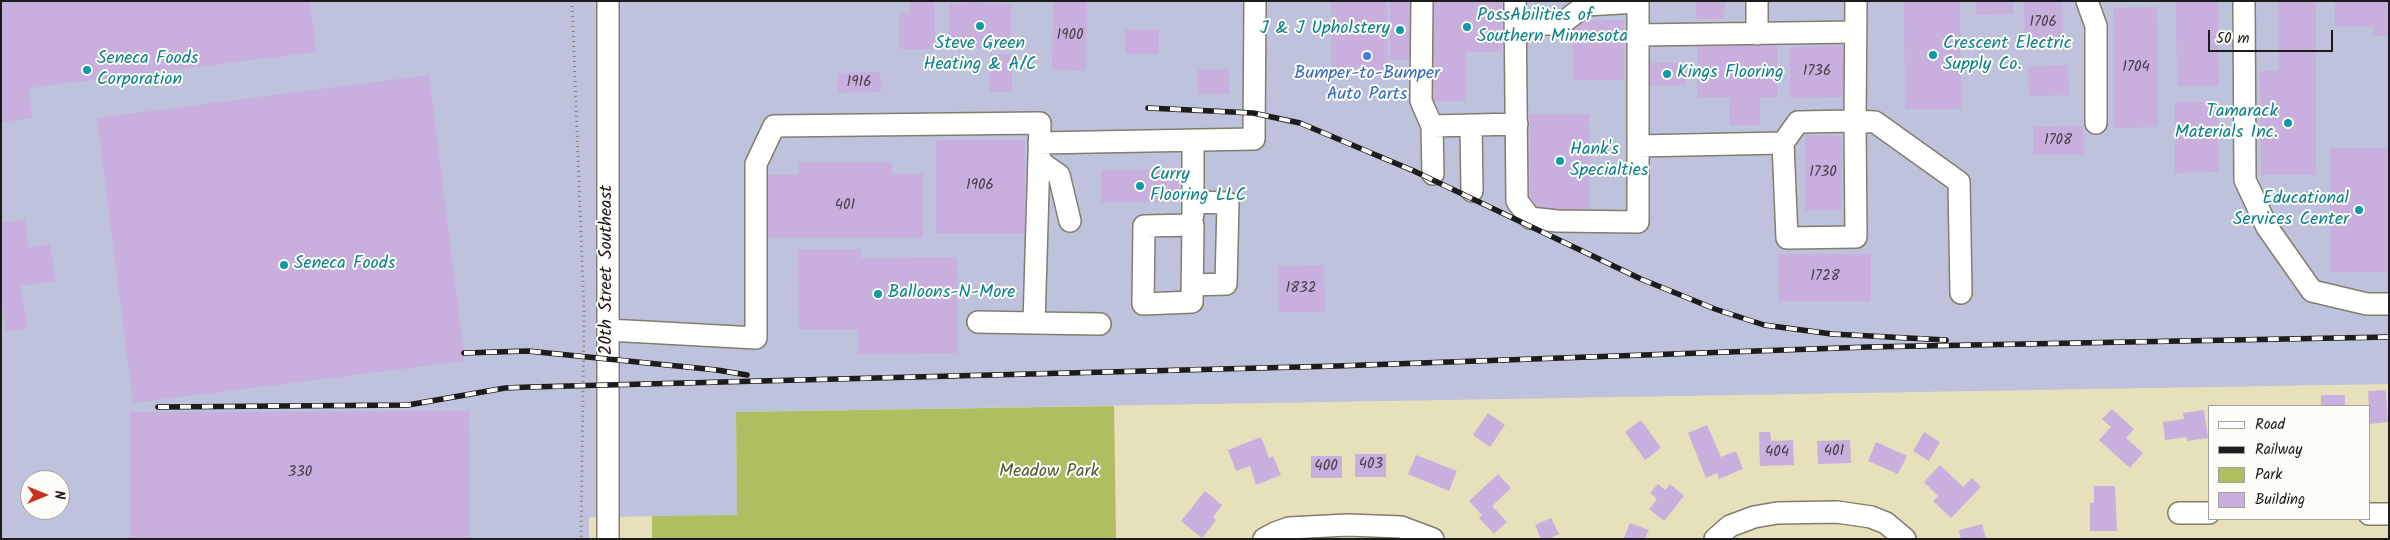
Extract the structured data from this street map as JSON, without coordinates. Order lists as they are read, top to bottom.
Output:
{
  "streets": {
    "street": ["20th Street Southeast"]
  },
  "parks": ["Meadow Park"],
  "places": [
    "Steve Green Heating & A/C",
    "PossAbilities of Southern Minnesota",
    "J & J Upholstery",
    "Crescent Electric Supply Co.",
    "Bumper-to-Bumper Auto Parts",
    "Seneca Foods Corporation",
    "Kings Flooring",
    "Tamarack Materials Inc.",
    "Hank's Specialties",
    "Curry Flooring LLC",
    "Educational Services Center",
    "Seneca Foods",
    "Balloons-N-More"
  ],
  "house_numbers": [
    "1706",
    "1900",
    "1704",
    "1736",
    "1916",
    "1708",
    "1730",
    "1906",
    "401",
    "1728",
    "1832",
    "401",
    "404",
    "403",
    "400",
    "330"
  ],
  "legend": [
    "Road",
    "Railway",
    "Park",
    "Building"
  ],
  "scale_bar": "50 m",
  "north": "right"
}
